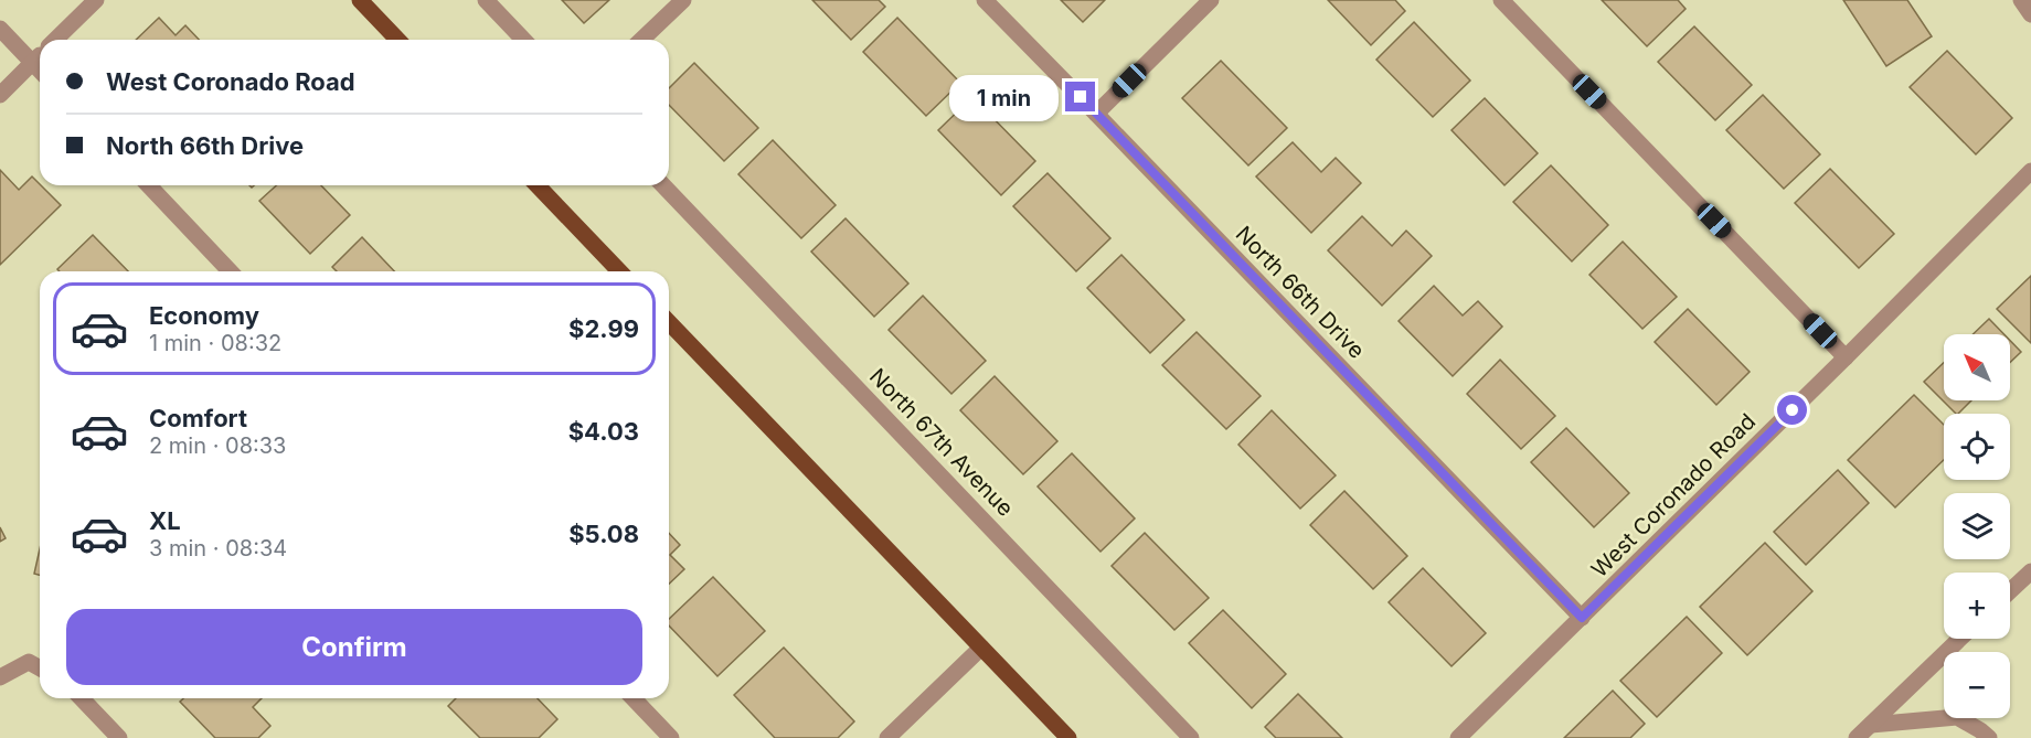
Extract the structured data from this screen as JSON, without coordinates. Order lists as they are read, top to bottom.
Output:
{
  "streets": {
    "street": ["North 66th Drive", "North 67th Avenue", "West Coronado Road"]
  },
  "crossings": [
    ["North 66th Drive", "West Coronado Road"]
  ],
  "north": "top left",
  "page": {
    "banner": ["West Coronado Road", "North 66th Drive"],
    "bubble": "1 min",
    "list": [
      {
        "name": "Economy",
        "note": "1 min · 08:32",
        "value": "$2.99"
      },
      {
        "name": "Comfort",
        "note": "2 min · 08:33",
        "value": "$4.03"
      },
      {
        "name": "XL",
        "note": "3 min · 08:34",
        "value": "$5.08"
      }
    ],
    "map_buttons": ["+", "−"],
    "buttons": "Confirm"
  }
}
